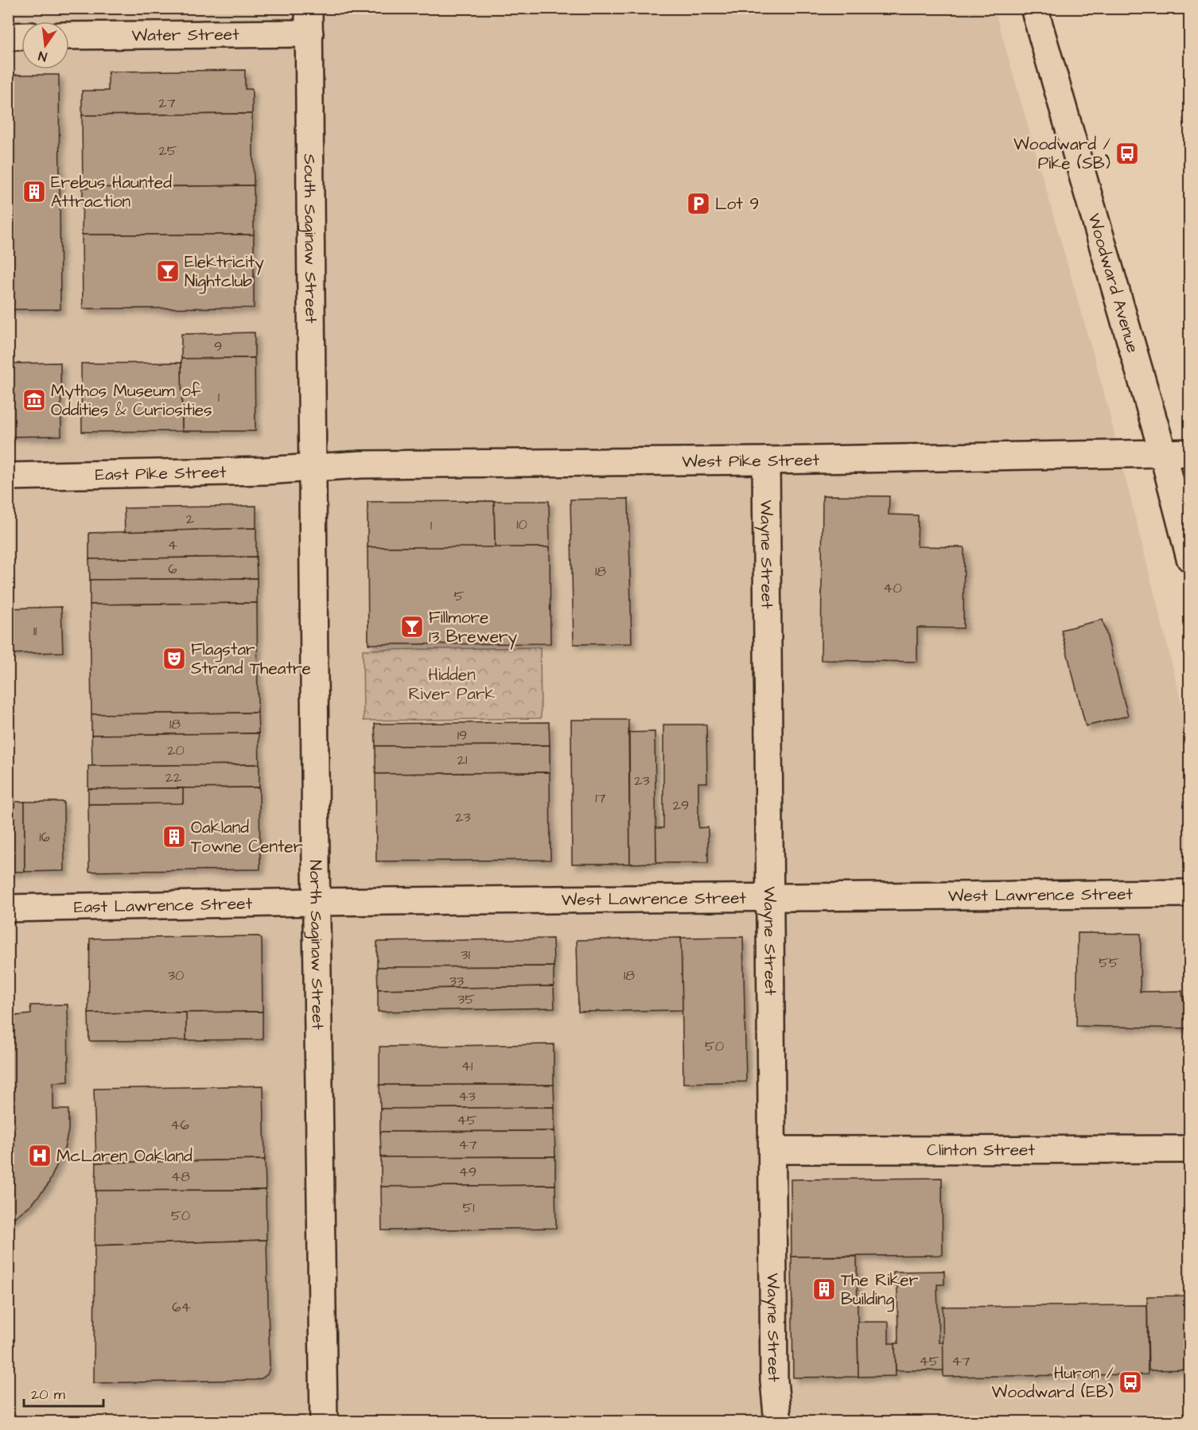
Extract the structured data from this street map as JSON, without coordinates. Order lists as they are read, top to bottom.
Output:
{
  "streets": {
    "street": [
      "Water Street",
      "South Saginaw Street",
      "Woodward Avenue",
      "West Pike Street",
      "East Pike Street",
      "Wayne Street",
      "West Lawrence Street",
      "East Lawrence Street",
      "North Saginaw Street",
      "Clinton Street"
    ]
  },
  "crossings": [
    ["Water Street", "South Saginaw Street"],
    ["South Saginaw Street", "West Pike Street"],
    ["South Saginaw Street", "East Pike Street"],
    ["South Saginaw Street", "North Saginaw Street"],
    ["Woodward Avenue", "West Pike Street"],
    ["West Pike Street", "East Pike Street"],
    ["West Pike Street", "Wayne Street"],
    ["West Pike Street", "North Saginaw Street"],
    ["East Pike Street", "North Saginaw Street"],
    ["Wayne Street", "West Lawrence Street"],
    ["Wayne Street", "Clinton Street"],
    ["West Lawrence Street", "East Lawrence Street"],
    ["West Lawrence Street", "North Saginaw Street"],
    ["East Lawrence Street", "North Saginaw Street"]
  ],
  "parks": ["Hidden River Park"],
  "places": {
    "bus stop": ["Woodward / Pike (SB)", "Huron / Woodward (EB)"],
    "building": ["Erebus Haunted Attraction", "Oakland Towne Center", "The Riker Building"],
    "parking": ["Lot 9"],
    "bar": ["Elektricity Nightclub", "Fillmore 13 Brewery"],
    "museum": ["Mythos Museum of Oddities & Curiosities"],
    "theatre": ["Flagstar Strand Theatre"],
    "hospital": ["McLaren Oakland"]
  },
  "house_numbers": [
    "27",
    "25",
    "9",
    "1",
    "2",
    "10",
    "1",
    "4",
    "6",
    "18",
    "40",
    "5",
    "11",
    "18",
    "19",
    "20",
    "21",
    "22",
    "23",
    "17",
    "29",
    "23",
    "16",
    "31",
    "55",
    "30",
    "18",
    "33",
    "35",
    "50",
    "41",
    "43",
    "45",
    "46",
    "47",
    "49",
    "48",
    "51",
    "50",
    "64",
    "45",
    "47"
  ],
  "scale_bar": "20 m",
  "north": "bottom"
}
